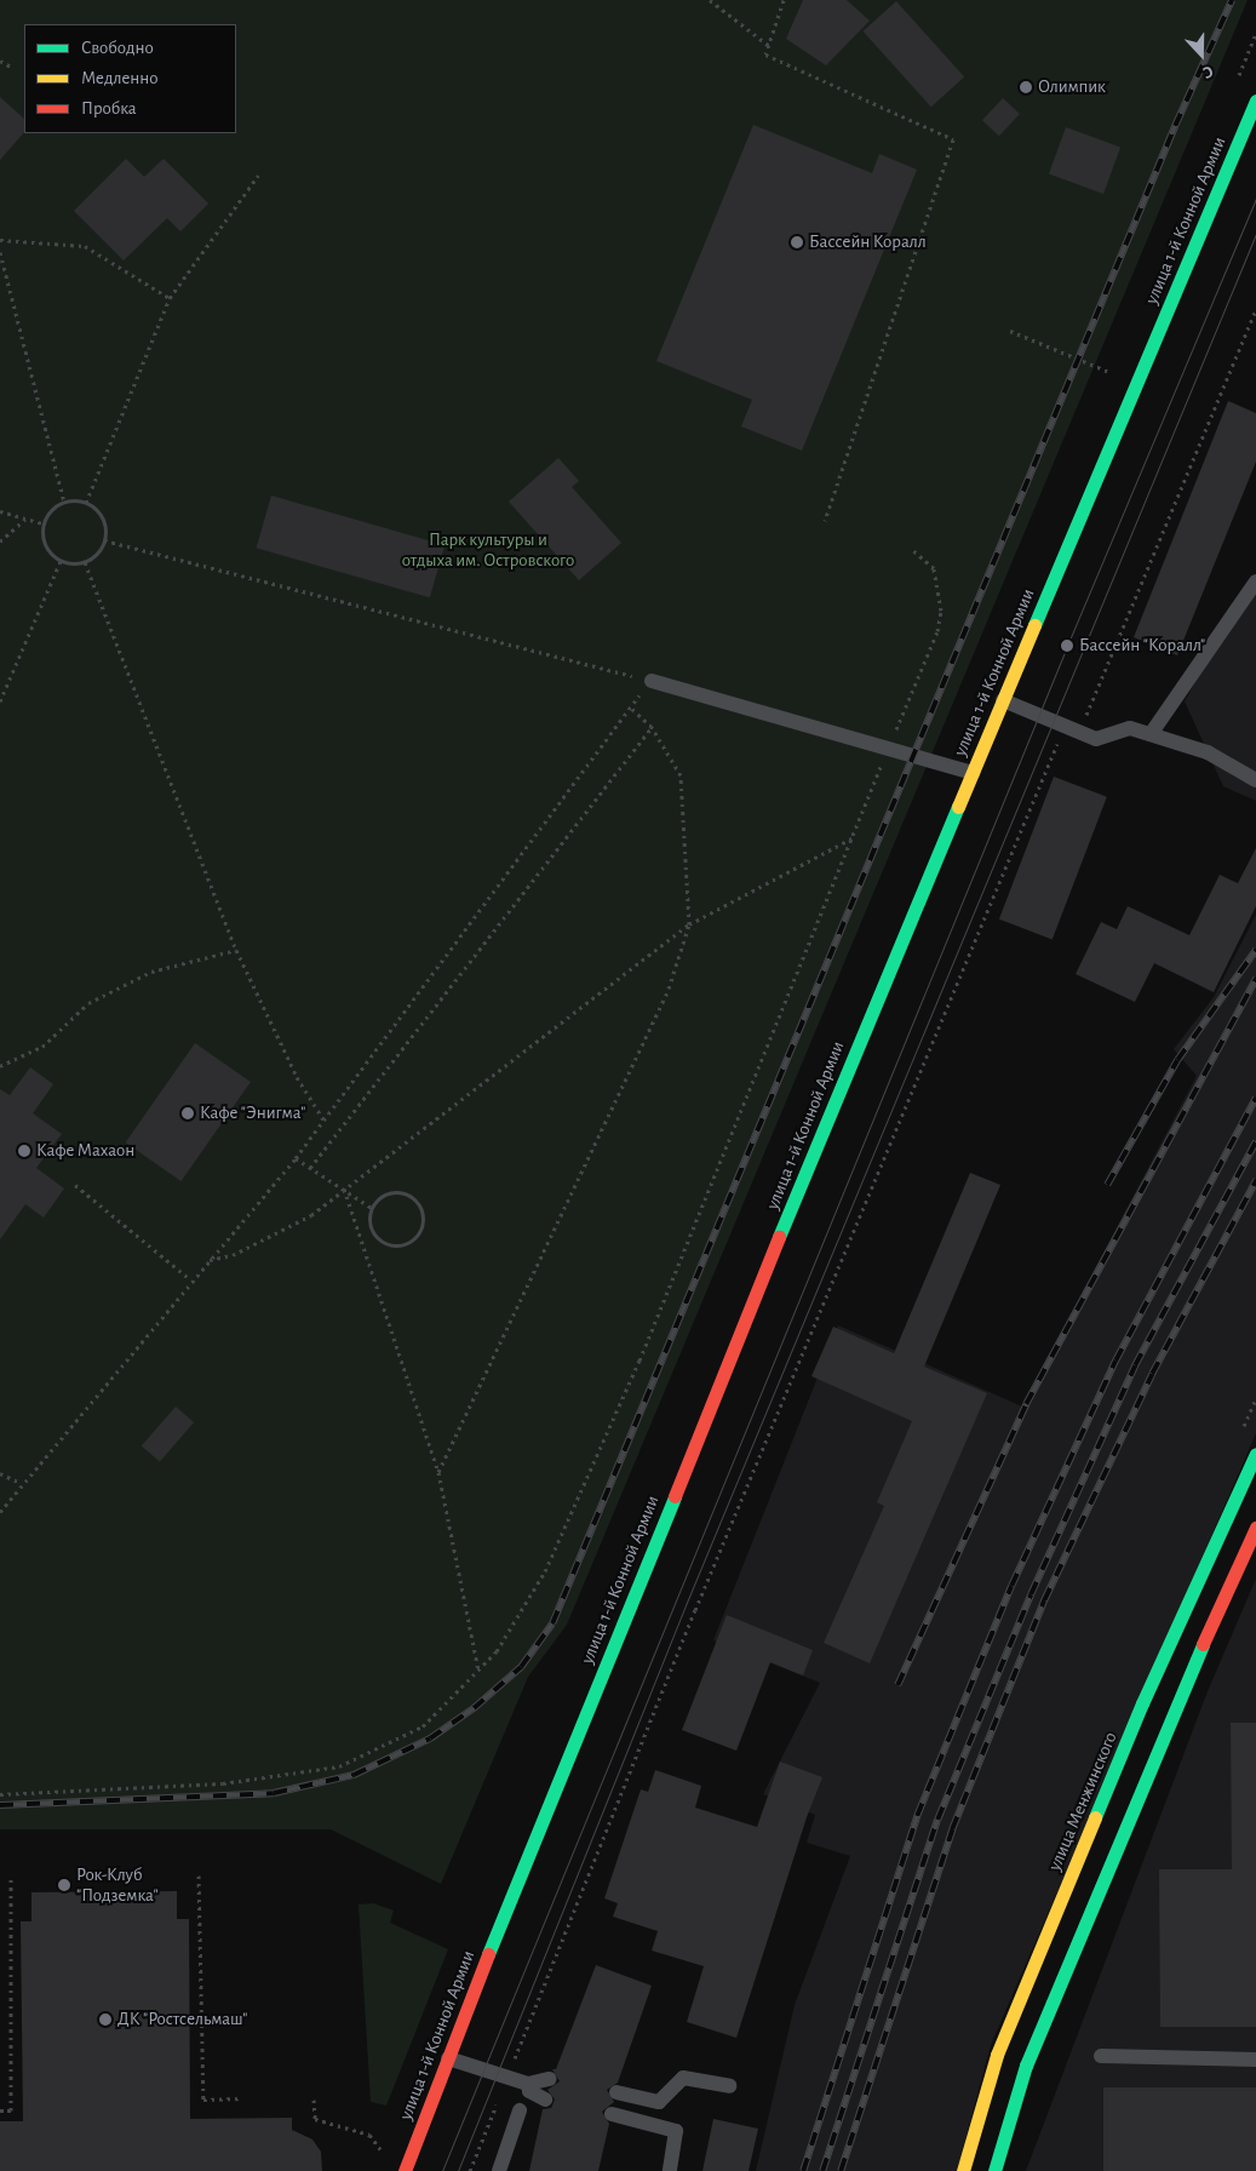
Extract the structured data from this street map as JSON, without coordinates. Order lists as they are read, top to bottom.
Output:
{
  "streets": {
    "main road": ["улица 1-й Конной Армии", "улица Менжинского"]
  },
  "parks": ["Парк культуры и отдыха им. Островского"],
  "places": [
    "Олимпик",
    "Бассейн Коралл",
    "Бассейн \"Коралл\"",
    "Кафе \"Энигма\"",
    "Кафе Махаон",
    "Рок-Клуб \"Подземка\"",
    "ДК \"Ростсельмаш\""
  ],
  "legend": ["Свободно", "Медленно", "Пробка"],
  "north": "bottom"
}
